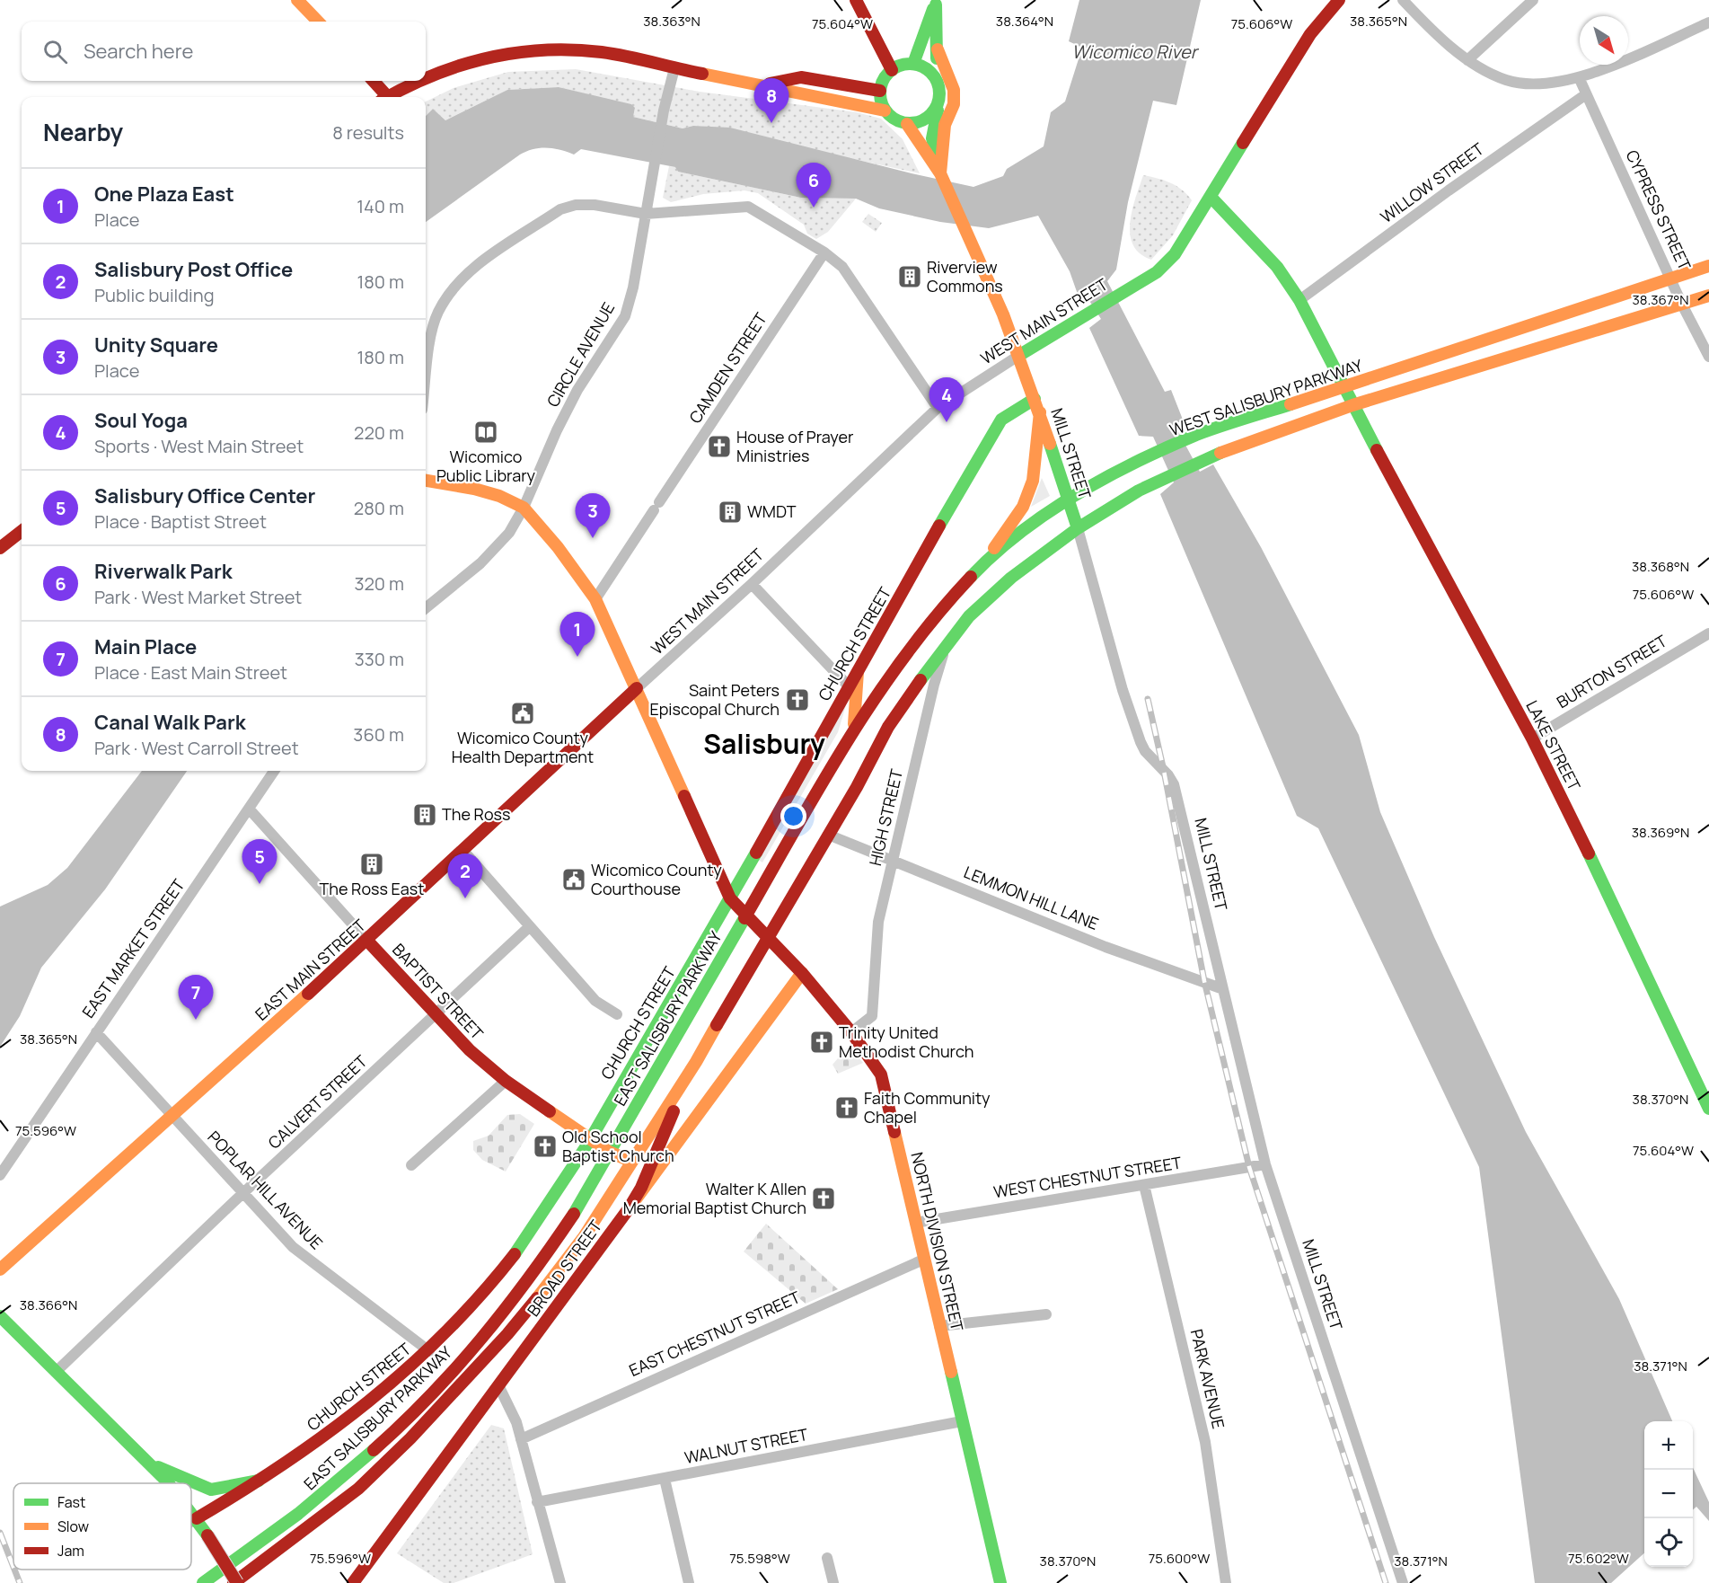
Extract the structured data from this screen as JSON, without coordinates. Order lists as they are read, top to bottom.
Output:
{
  "streets": {
    "street": [
      "WILLOW STREET",
      "CYPRESS STREET",
      "WEST MAIN STREET",
      "CIRCLE AVENUE",
      "CAMDEN STREET",
      "WEST SALISBURY PARKWAY",
      "MILL STREET",
      "CHURCH STREET",
      "BURTON STREET",
      "LAKE STREET",
      "HIGH STREET",
      "LEMMON HILL LANE",
      "EAST MARKET STREET",
      "EAST MAIN STREET",
      "BAPTIST STREET",
      "EAST SALISBURY PARKWAY",
      "CALVERT STREET",
      "WEST CHESTNUT STREET",
      "POPLAR HILL AVENUE",
      "NORTH DIVISION STREET",
      "BROAD STREET",
      "EAST CHESTNUT STREET",
      "PARK AVENUE",
      "WALNUT STREET"
    ]
  },
  "crossings": [
    ["WILLOW STREET", "CYPRESS STREET"],
    ["WILLOW STREET", "LAKE STREET"],
    ["CYPRESS STREET", "WEST SALISBURY PARKWAY"],
    ["WEST MAIN STREET", "MILL STREET"],
    ["WEST MAIN STREET", "LAKE STREET"],
    ["WEST MAIN STREET", "EAST MAIN STREET"],
    ["WEST MAIN STREET", "NORTH DIVISION STREET"],
    ["CIRCLE AVENUE", "NORTH DIVISION STREET"],
    ["CAMDEN STREET", "NORTH DIVISION STREET"],
    ["WEST SALISBURY PARKWAY", "MILL STREET"],
    ["WEST SALISBURY PARKWAY", "LAKE STREET"],
    ["WEST SALISBURY PARKWAY", "EAST SALISBURY PARKWAY"],
    ["WEST SALISBURY PARKWAY", "NORTH DIVISION STREET"],
    ["MILL STREET", "CHURCH STREET"],
    ["MILL STREET", "LEMMON HILL LANE"],
    ["MILL STREET", "WEST CHESTNUT STREET"],
    ["CHURCH STREET", "BAPTIST STREET"],
    ["CHURCH STREET", "POPLAR HILL AVENUE"],
    ["CHURCH STREET", "NORTH DIVISION STREET"],
    ["BURTON STREET", "LAKE STREET"],
    ["HIGH STREET", "LEMMON HILL LANE"],
    ["HIGH STREET", "NORTH DIVISION STREET"],
    ["EAST MARKET STREET", "BAPTIST STREET"],
    ["EAST MARKET STREET", "POPLAR HILL AVENUE"],
    ["EAST MAIN STREET", "BAPTIST STREET"],
    ["EAST MAIN STREET", "POPLAR HILL AVENUE"],
    ["EAST MAIN STREET", "NORTH DIVISION STREET"],
    ["BAPTIST STREET", "EAST SALISBURY PARKWAY"],
    ["BAPTIST STREET", "CALVERT STREET"],
    ["EAST SALISBURY PARKWAY", "NORTH DIVISION STREET"],
    ["CALVERT STREET", "POPLAR HILL AVENUE"],
    ["WEST CHESTNUT STREET", "NORTH DIVISION STREET"],
    ["WEST CHESTNUT STREET", "PARK AVENUE"],
    ["NORTH DIVISION STREET", "BROAD STREET"],
    ["NORTH DIVISION STREET", "EAST CHESTNUT STREET"],
    ["NORTH DIVISION STREET", "WALNUT STREET"]
  ],
  "districts": ["Salisbury"],
  "water": ["Wicomico River"],
  "places": {
    "building": [
      "Riverview Commons",
      "WMDT",
      "The Ross",
      "The Ross East"
    ],
    "library": ["Wicomico Public Library"],
    "church": [
      "House of Prayer Ministries",
      "Saint Peters Episcopal Church",
      "Trinity United Methodist Church",
      "Faith Community Chapel",
      "Old School Baptist Church",
      "Walter K Allen Memorial Baptist Church"
    ],
    "public building": ["Wicomico County Health Department", "Wicomico County Courthouse"]
  },
  "legend": ["Fast", "Slow", "Jam"],
  "north": "bottom right",
  "page": {
    "search": "Search here",
    "pins": [
      "8",
      "6",
      "4",
      "3",
      "1",
      "5",
      "2",
      "7"
    ],
    "heading": ["Nearby", "8 results"],
    "list": [
      {
        "mark": "1",
        "name": "One Plaza East",
        "note": "Place",
        "value": "140 m"
      },
      {
        "mark": "2",
        "name": "Salisbury Post Office",
        "note": "Public building",
        "value": "180 m"
      },
      {
        "mark": "3",
        "name": "Unity Square",
        "note": "Place",
        "value": "180 m"
      },
      {
        "mark": "4",
        "name": "Soul Yoga",
        "note": "Sports · West Main Street",
        "value": "220 m"
      },
      {
        "mark": "5",
        "name": "Salisbury Office Center",
        "note": "Place · Baptist Street",
        "value": "280 m"
      },
      {
        "mark": "6",
        "name": "Riverwalk Park",
        "note": "Park · West Market Street",
        "value": "320 m"
      },
      {
        "mark": "7",
        "name": "Main Place",
        "note": "Place · East Main Street",
        "value": "330 m"
      },
      {
        "mark": "8",
        "name": "Canal Walk Park",
        "note": "Park · West Carroll Street",
        "value": "360 m"
      }
    ],
    "map_buttons": ["+", "−"]
  },
  "coordinates": [
    "38.363°N",
    "38.364°N",
    "38.365°N",
    "75.604°W",
    "75.606°W",
    "38.367°N",
    "38.368°N",
    "38.369°N",
    "38.370°N",
    "75.596°W",
    "38.366°N",
    "38.371°N",
    "75.598°W",
    "75.600°W",
    "75.602°W"
  ]
}
